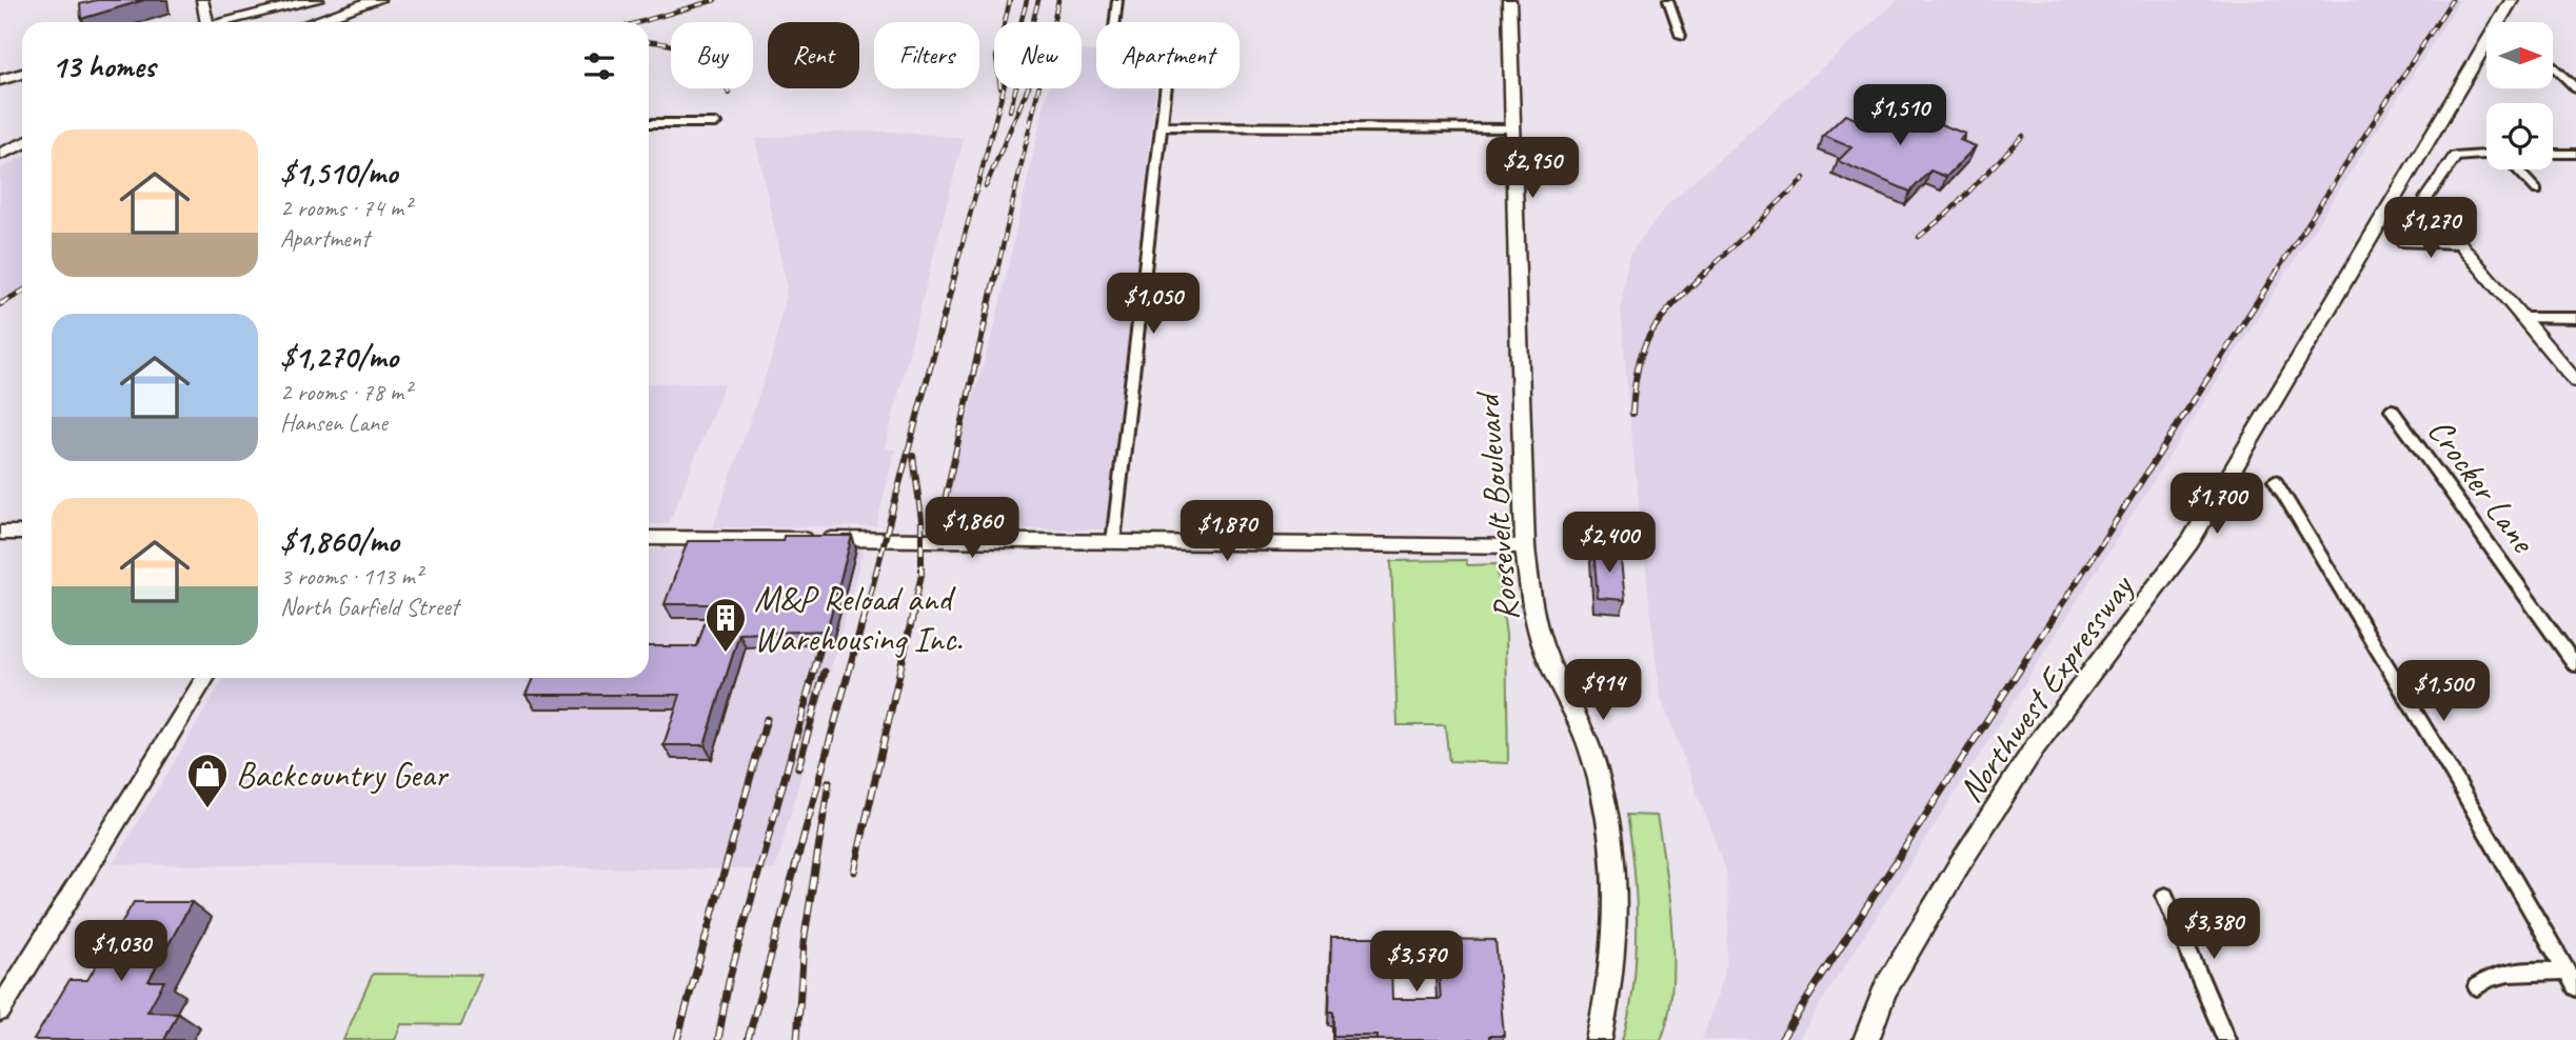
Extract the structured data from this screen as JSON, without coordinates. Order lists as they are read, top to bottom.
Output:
{
  "streets": {
    "main road": ["Roosevelt Boulevard", "Northwest Expressway"],
    "street": ["Crocker Lane"]
  },
  "places": {
    "building": ["M&P Reload and Warehousing Inc."],
    "shop": ["Backcountry Gear"]
  },
  "north": "right",
  "page": {
    "chip": [
      "Buy",
      "Rent",
      "Filters",
      "New",
      "Apartment"
    ],
    "heading": "13 homes",
    "price": [
      "$1,510",
      "$2,950",
      "$1,270",
      "$1,050",
      "$1,700",
      "$1,860",
      "$1,870",
      "$2,400",
      "$914",
      "$1,500",
      "$3,380",
      "$1,030",
      "$3,570"
    ],
    "list": [
      {
        "name": "$1,510/mo",
        "note": "2 rooms · 74 m² · Apartment"
      },
      {
        "name": "$1,270/mo",
        "note": "2 rooms · 78 m² · Hansen Lane"
      },
      {
        "name": "$1,860/mo",
        "note": "3 rooms · 113 m² · North Garfield Street"
      }
    ]
  }
}
